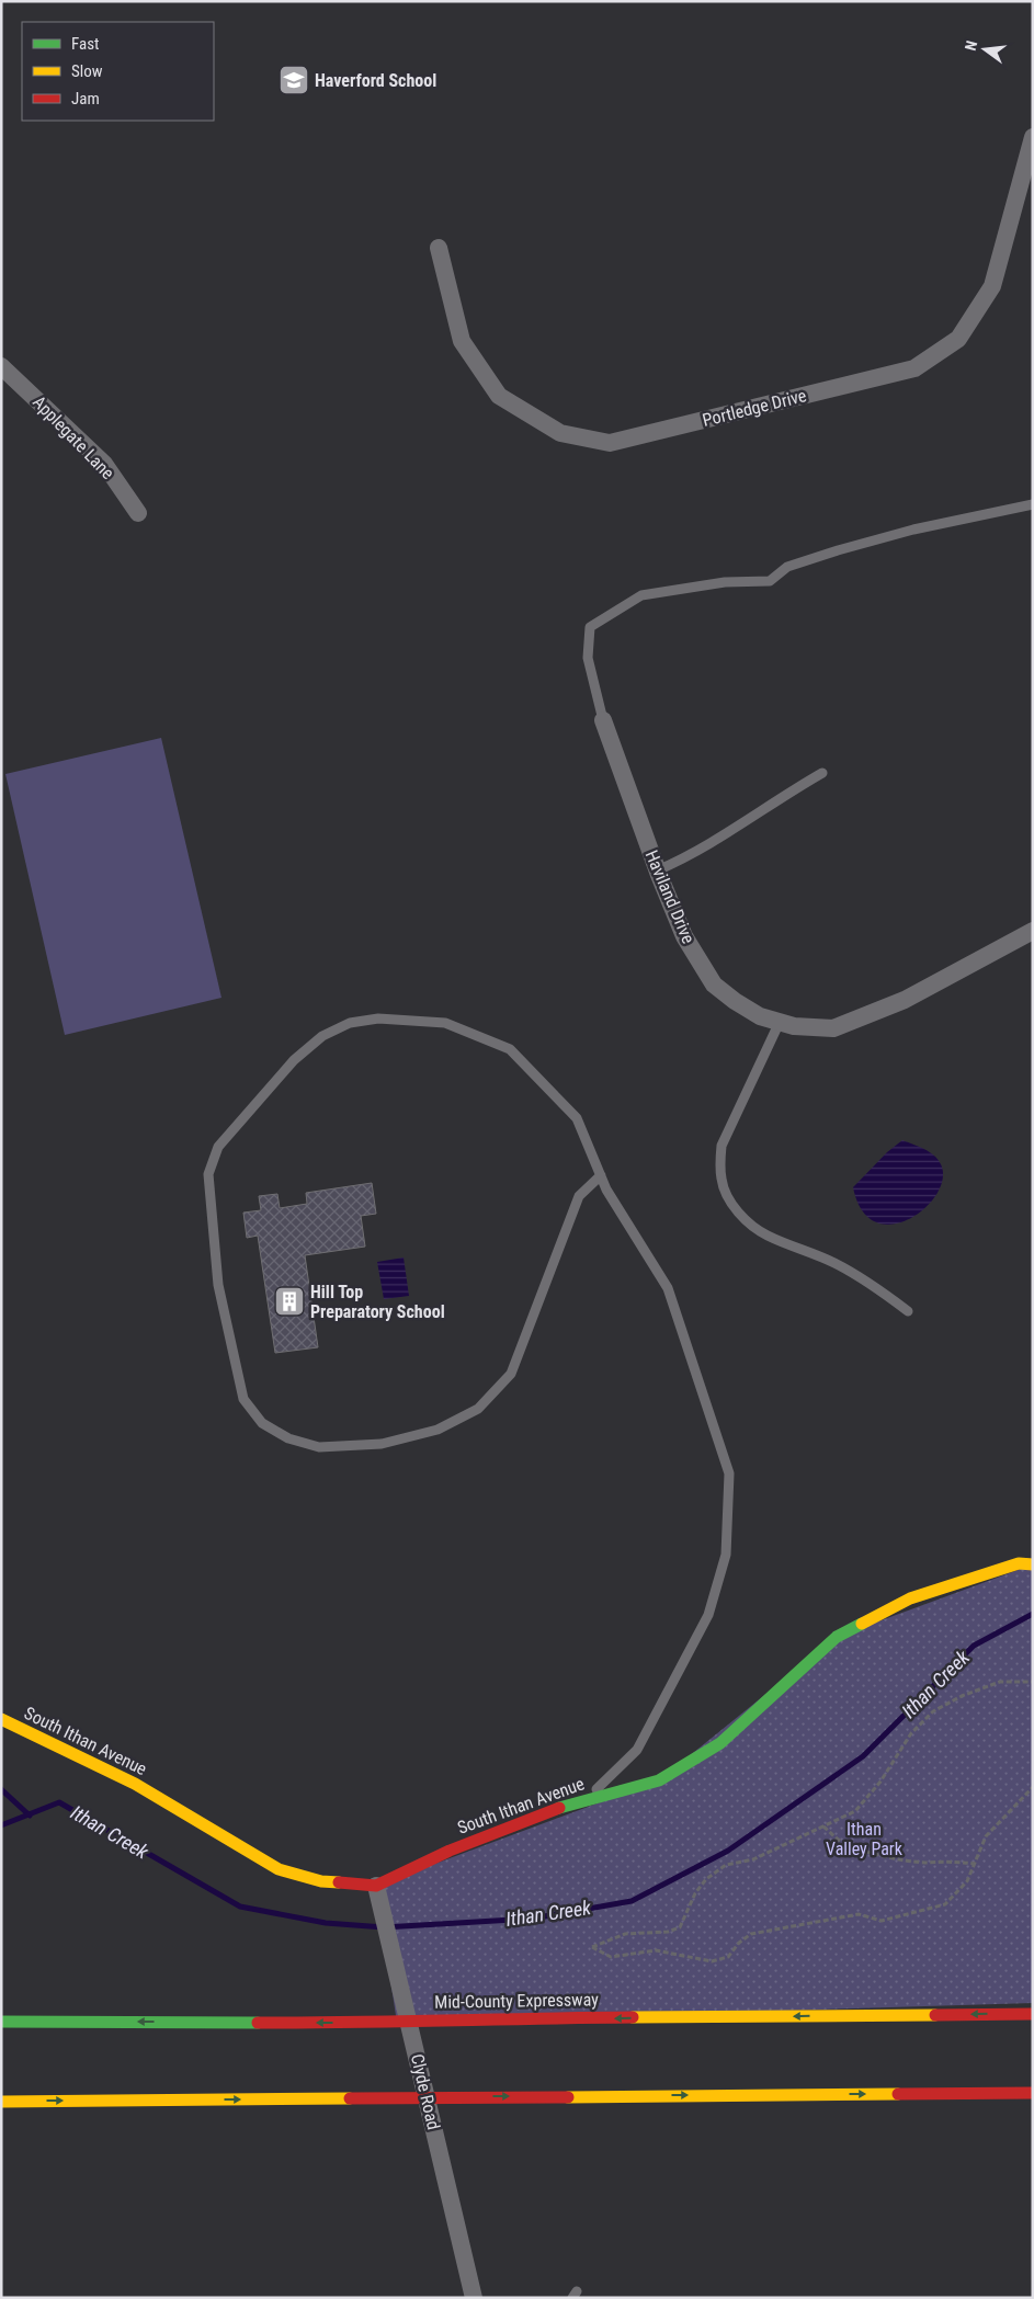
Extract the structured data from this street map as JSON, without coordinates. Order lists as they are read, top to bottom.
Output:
{
  "streets": {
    "main road": ["South Ithan Avenue", "Mid-County Expressway"],
    "street": [
      "Portledge Drive",
      "Applegate Lane",
      "Haviland Drive",
      "Clyde Road"
    ]
  },
  "crossings": [
    ["South Ithan Avenue", "Clyde Road"]
  ],
  "water": ["Ithan Creek"],
  "parks": ["Ithan Valley Park"],
  "places": {
    "school or university": ["Haverford School"],
    "building": ["Hill Top Preparatory School"]
  },
  "legend": ["Fast", "Slow", "Jam"],
  "north": "left"
}
